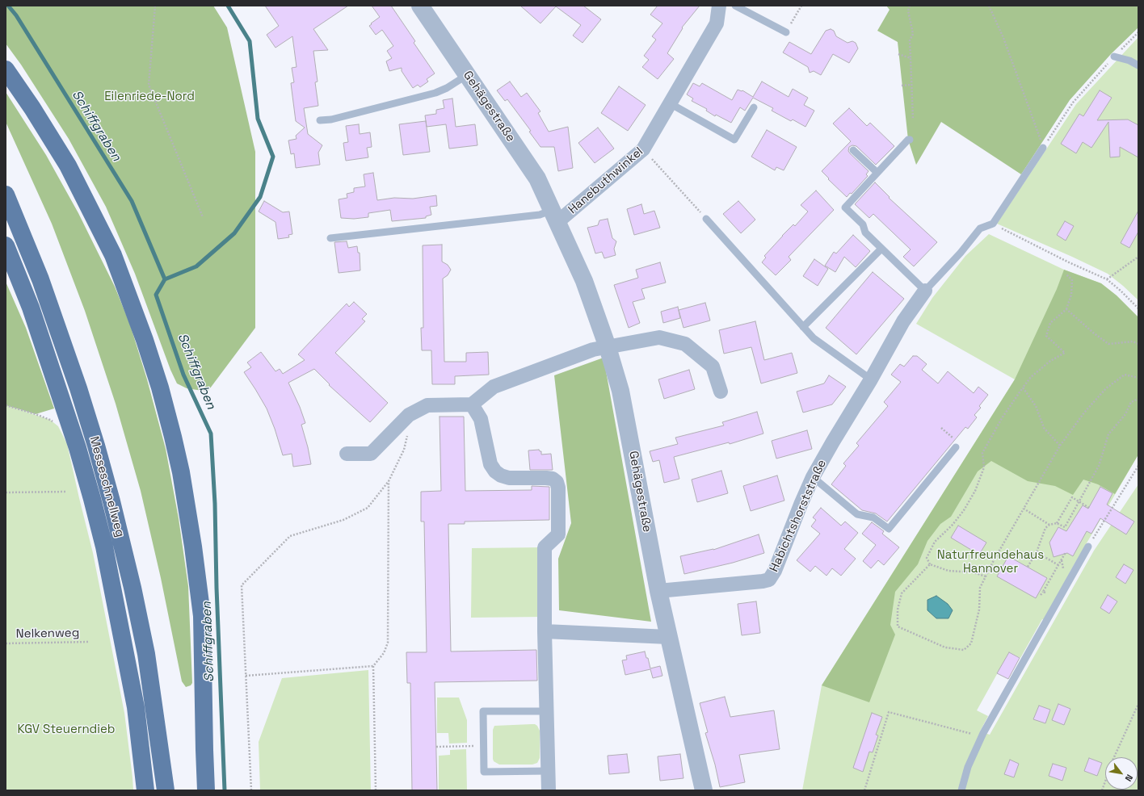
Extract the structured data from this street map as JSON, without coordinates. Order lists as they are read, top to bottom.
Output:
{
  "streets": {
    "highway": ["Messeschnellweg"],
    "street": ["Gehägestraße", "Hanebuthwinkel", "Habichtshorststraße"],
    "path": ["Nelkenweg"]
  },
  "crossings": [
    ["Gehägestraße", "Hanebuthwinkel"],
    ["Gehägestraße", "Habichtshorststraße"]
  ],
  "water": ["Schiffgraben"],
  "parks": ["Eilenriede-Nord", "Naturfreundehaus Hannover", "KGV Steuerndieb"],
  "north": "bottom right"
}
